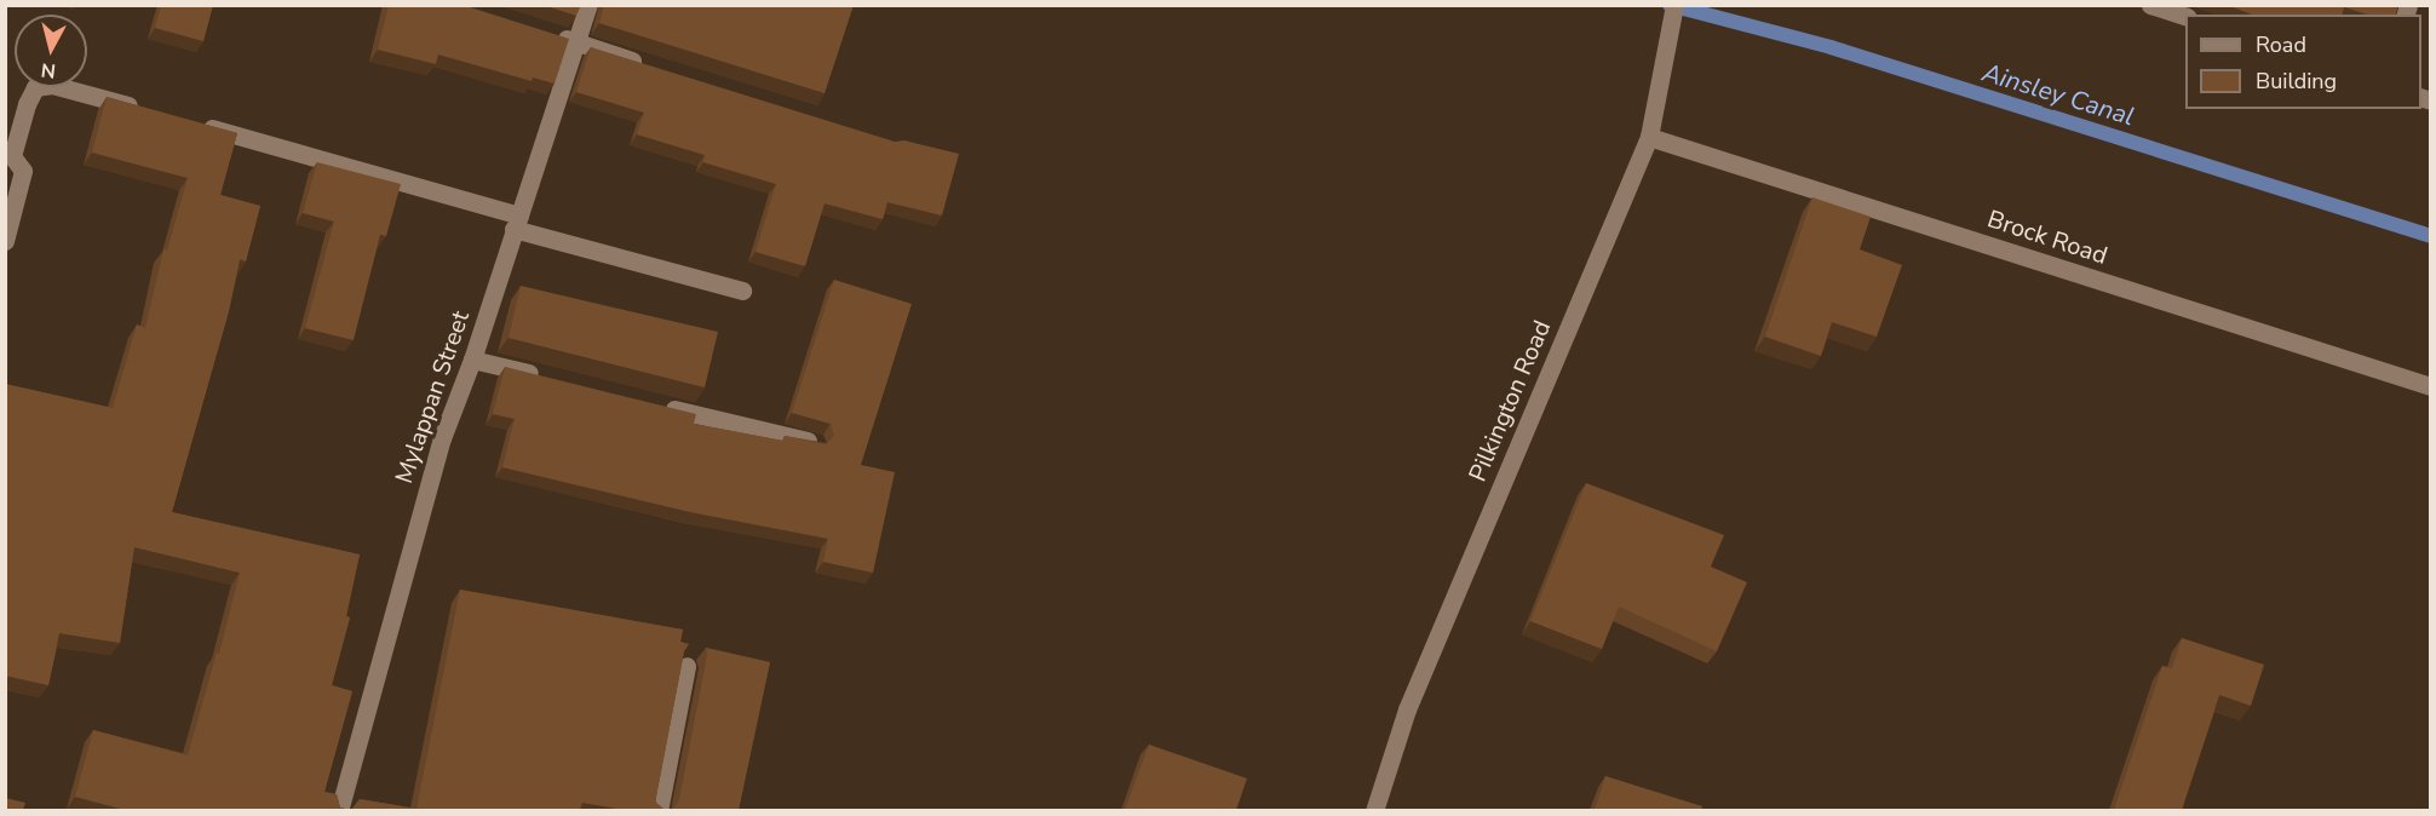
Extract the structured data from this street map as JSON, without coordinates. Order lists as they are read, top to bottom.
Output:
{
  "streets": {
    "street": ["Brock Road", "Mylappan Street", "Pilkington Road"]
  },
  "crossings": [
    ["Brock Road", "Pilkington Road"]
  ],
  "water": ["Ainsley Canal"],
  "legend": ["Road", "Building"],
  "north": "bottom"
}
